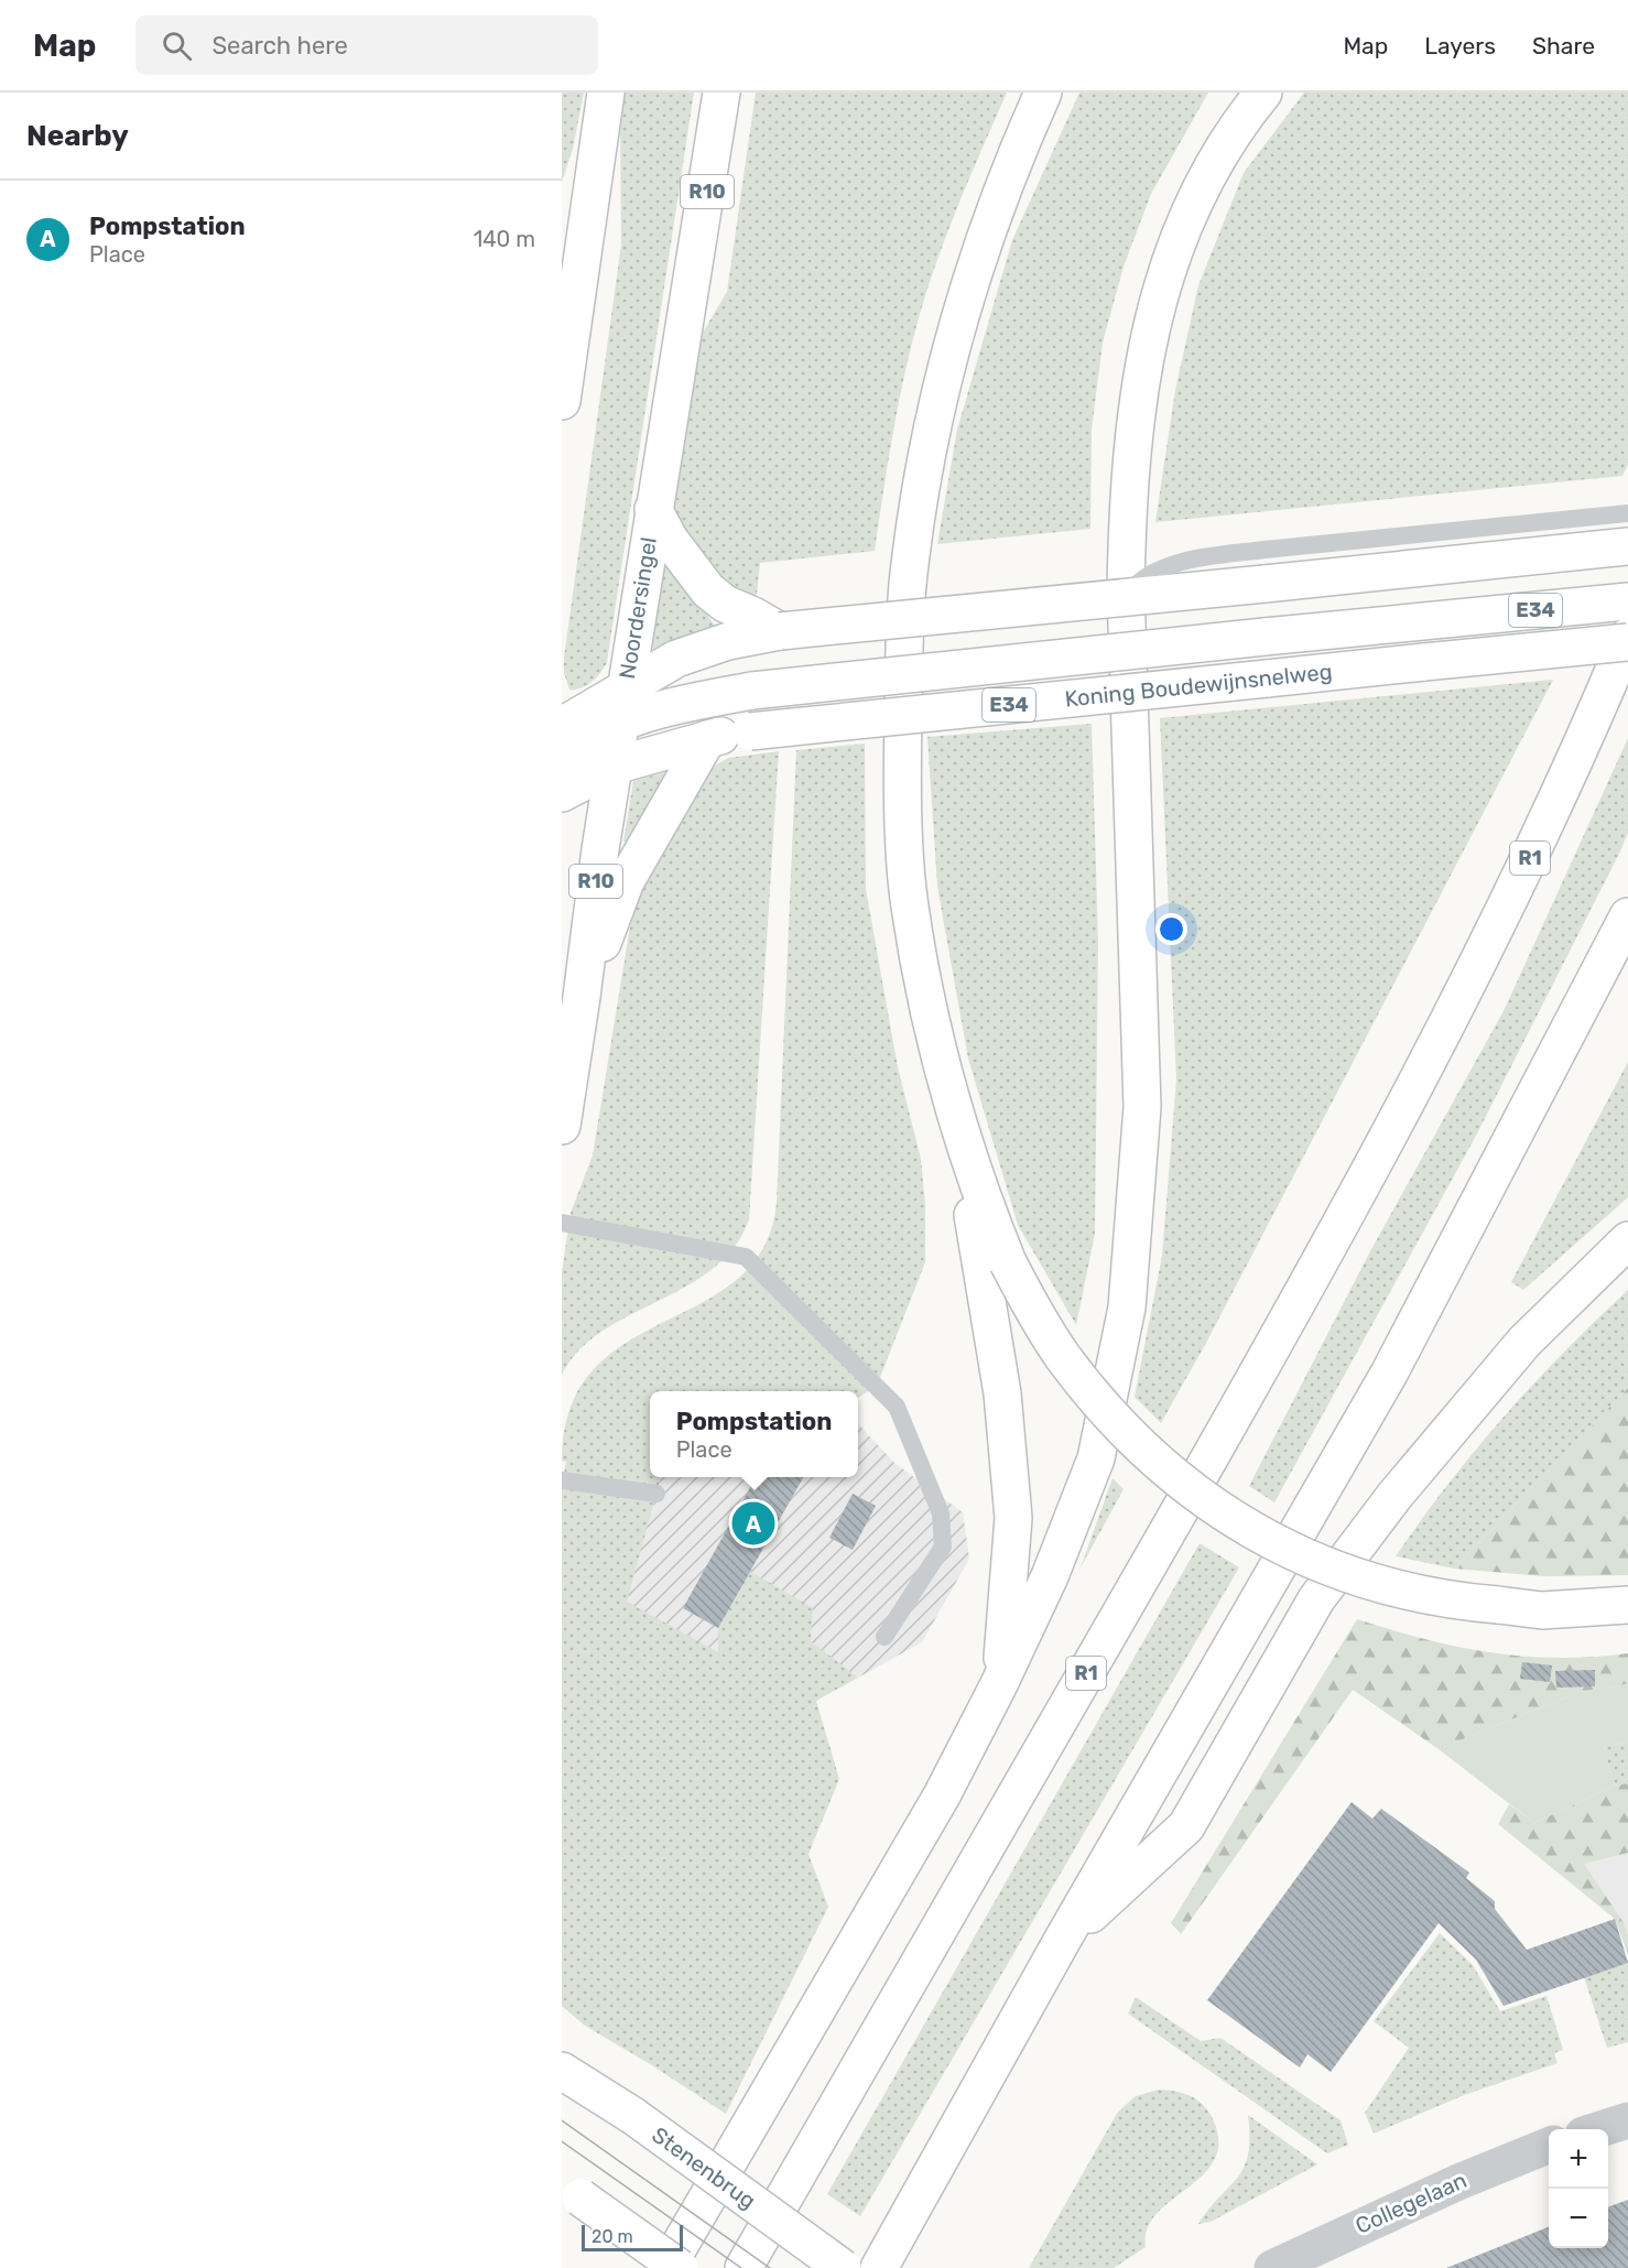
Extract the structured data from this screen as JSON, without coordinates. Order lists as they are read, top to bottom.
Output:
{
  "streets": {
    "main road": [
      "R10",
      "Noordersingel",
      "E34",
      "Koning Boudewijnsnelweg",
      "R1",
      "Stenenbrug"
    ],
    "street": ["Collegelaan"]
  },
  "crossings": [
    ["Noordersingel", "E34"],
    ["Noordersingel", "Koning Boudewijnsnelweg"]
  ],
  "scale_bar": "20 m",
  "page": {
    "header": "Map",
    "search": "Search here",
    "nav": ["Map", "Layers", "Share"],
    "heading": "Nearby",
    "list": [
      {
        "mark": "A",
        "name": "Pompstation",
        "note": "Place",
        "value": "140 m"
      }
    ],
    "popup": ["Pompstation", "Place"],
    "pins": "A",
    "map_buttons": ["+", "−"],
    "scale": "20 m"
  }
}
